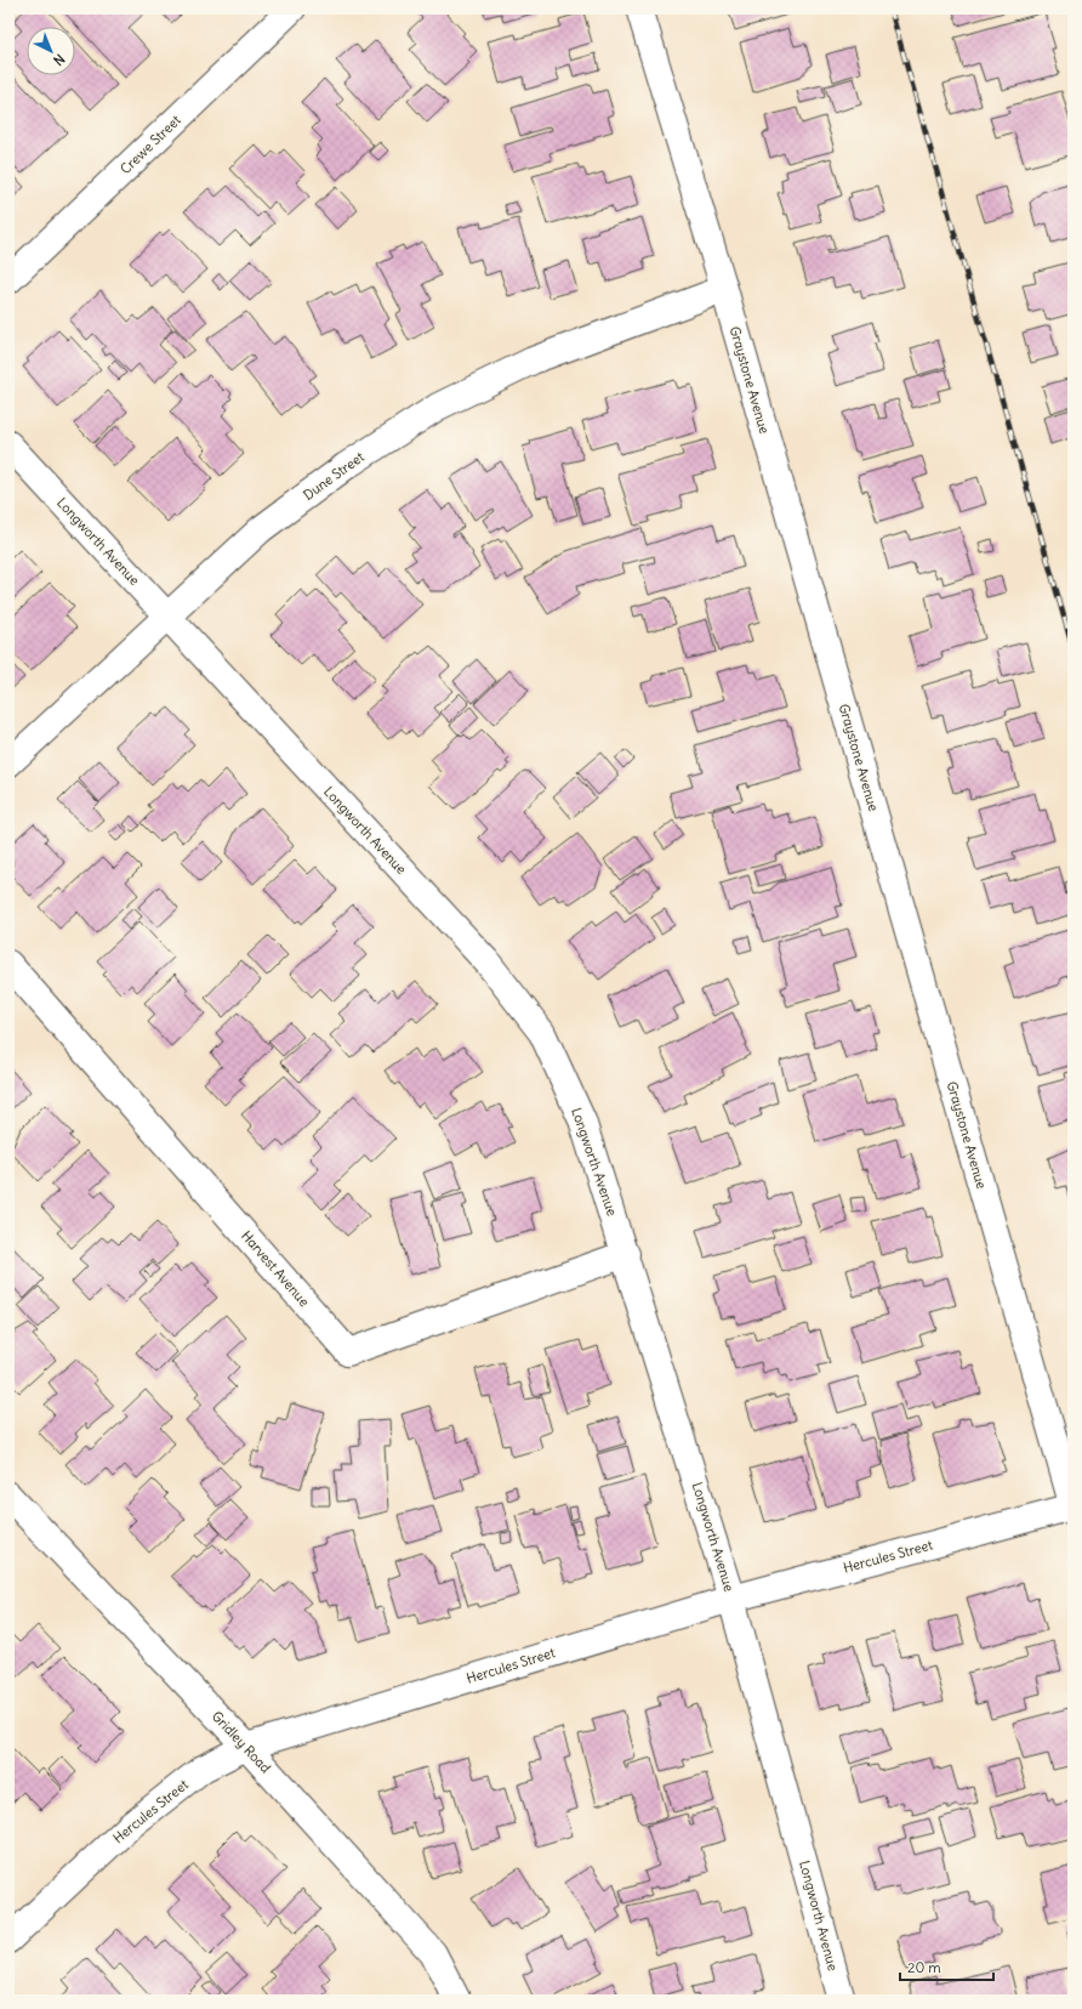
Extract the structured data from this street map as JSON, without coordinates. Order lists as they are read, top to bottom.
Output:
{
  "streets": {
    "street": [
      "Crewe Street",
      "Graystone Avenue",
      "Dune Street",
      "Longworth Avenue",
      "Harvest Avenue",
      "Hercules Street",
      "Gridley Road"
    ]
  },
  "crossings": [
    ["Graystone Avenue", "Dune Street"],
    ["Graystone Avenue", "Hercules Street"],
    ["Dune Street", "Longworth Avenue"],
    ["Longworth Avenue", "Harvest Avenue"],
    ["Longworth Avenue", "Hercules Street"],
    ["Hercules Street", "Gridley Road"]
  ],
  "scale_bar": "20 m",
  "north": "bottom right"
}
